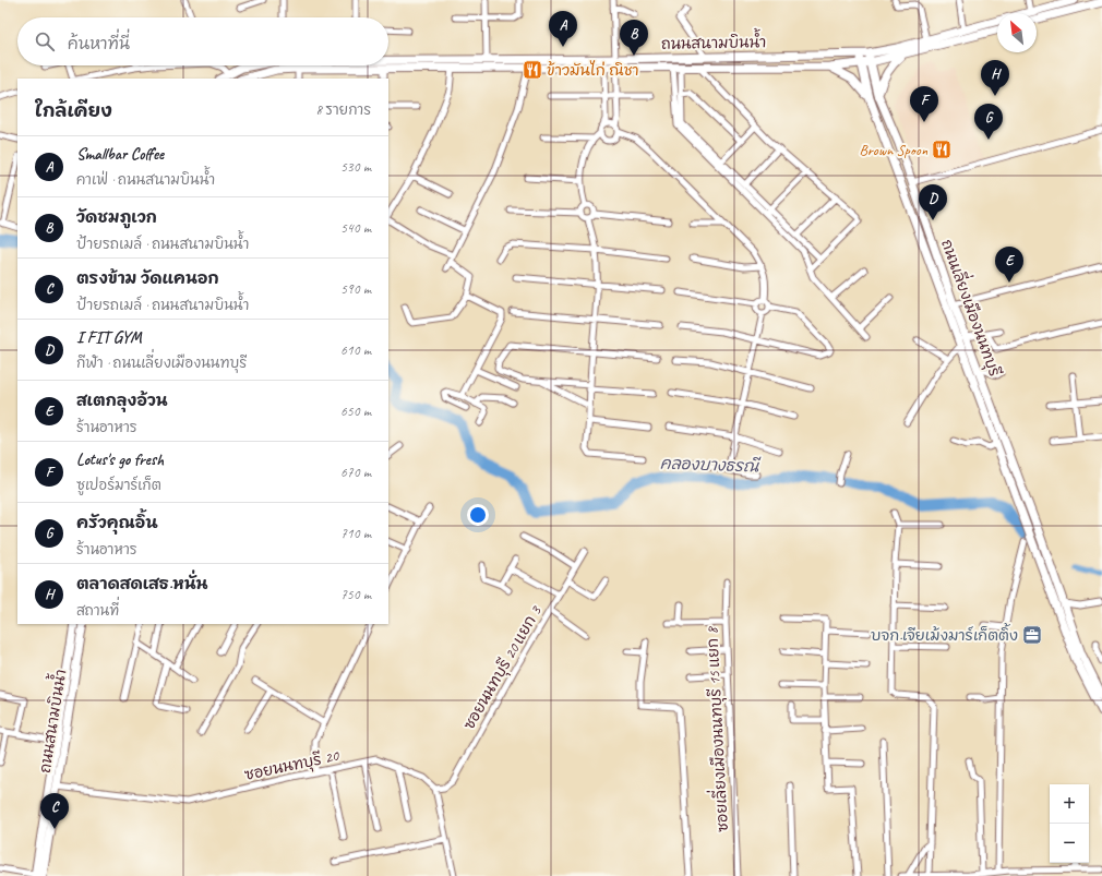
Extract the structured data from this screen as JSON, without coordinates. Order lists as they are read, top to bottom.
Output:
{
  "streets": {
    "main road": ["ถนนสนามบินน้ำ", "ถนนเลี่ยงเมืองนนทบุรี"],
    "street": ["ซอยนนทบุรี 20 แยก 3", "ซอยเลี่ยงเมืองนนทบุรี 15 แยก 8", "ซอยนนทบุรี 20"]
  },
  "crossings": [
    ["ถนนสนามบินน้ำ", "ถนนเลี่ยงเมืองนนทบุรี"],
    ["ถนนสนามบินน้ำ", "ซอยนนทบุรี 20"],
    ["ซอยนนทบุรี 20 แยก 3", "ซอยนนทบุรี 20"]
  ],
  "water": ["คลองบางธรณี"],
  "places": {
    "restaurant": ["ข้าวมันไก่ ณิชา", "Brown Spoon"],
    "office": ["บจก.เจียเม้งมาร์เก็ตติ้ง"]
  },
  "north": "top left",
  "page": {
    "pins": [
      "A",
      "B",
      "H",
      "F",
      "G",
      "D",
      "E",
      "C"
    ],
    "search": "ค้นหาที่นี่",
    "heading": ["ใกล้เคียง", "8 รายการ"],
    "list": [
      {
        "mark": "A",
        "name": "Smallbar Coffee",
        "note": "คาเฟ่ · ถนนสนามบินน้ำ",
        "value": "530 m"
      },
      {
        "mark": "B",
        "name": "วัดชมภูเวก",
        "note": "ป้ายรถเมล์ · ถนนสนามบินน้ำ",
        "value": "540 m"
      },
      {
        "mark": "C",
        "name": "ตรงข้าม วัดแคนอก",
        "note": "ป้ายรถเมล์ · ถนนสนามบินน้ำ",
        "value": "590 m"
      },
      {
        "mark": "D",
        "name": "I FIT GYM",
        "note": "กีฬา · ถนนเลี่ยงเมืองนนทบุรี",
        "value": "610 m"
      },
      {
        "mark": "E",
        "name": "สเตกลุงอ้วน",
        "note": "ร้านอาหาร",
        "value": "650 m"
      },
      {
        "mark": "F",
        "name": "Lotus's go fresh",
        "note": "ซูเปอร์มาร์เก็ต",
        "value": "670 m"
      },
      {
        "mark": "G",
        "name": "ครัวคุณอิ้น",
        "note": "ร้านอาหาร",
        "value": "710 m"
      },
      {
        "mark": "H",
        "name": "ตลาดสดเสธ.หนั่น",
        "note": "สถานที่",
        "value": "750 m"
      }
    ],
    "map_buttons": ["+", "−"]
  }
}
